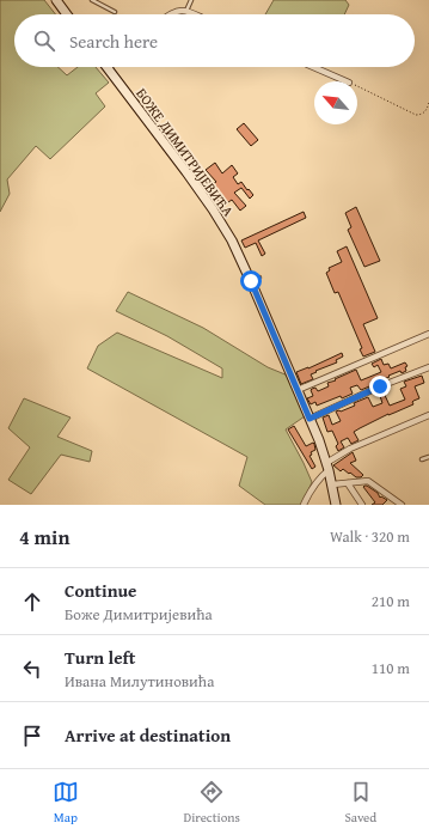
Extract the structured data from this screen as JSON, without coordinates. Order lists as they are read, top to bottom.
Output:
{
  "streets": {
    "main road": ["БОЖЕ ДИМИТРИЈЕВИЋА"]
  },
  "north": "top left",
  "page": {
    "search": "Search here",
    "heading": ["4 min", "Walk · 320 m"],
    "list": [
      ["Continue", "Боже Димитријевића", "210 m"],
      ["Turn left", "Ивана Милутиновића", "110 m"],
      "Arrive at destination"
    ],
    "nav": ["Map", "Directions", "Saved"]
  }
}
